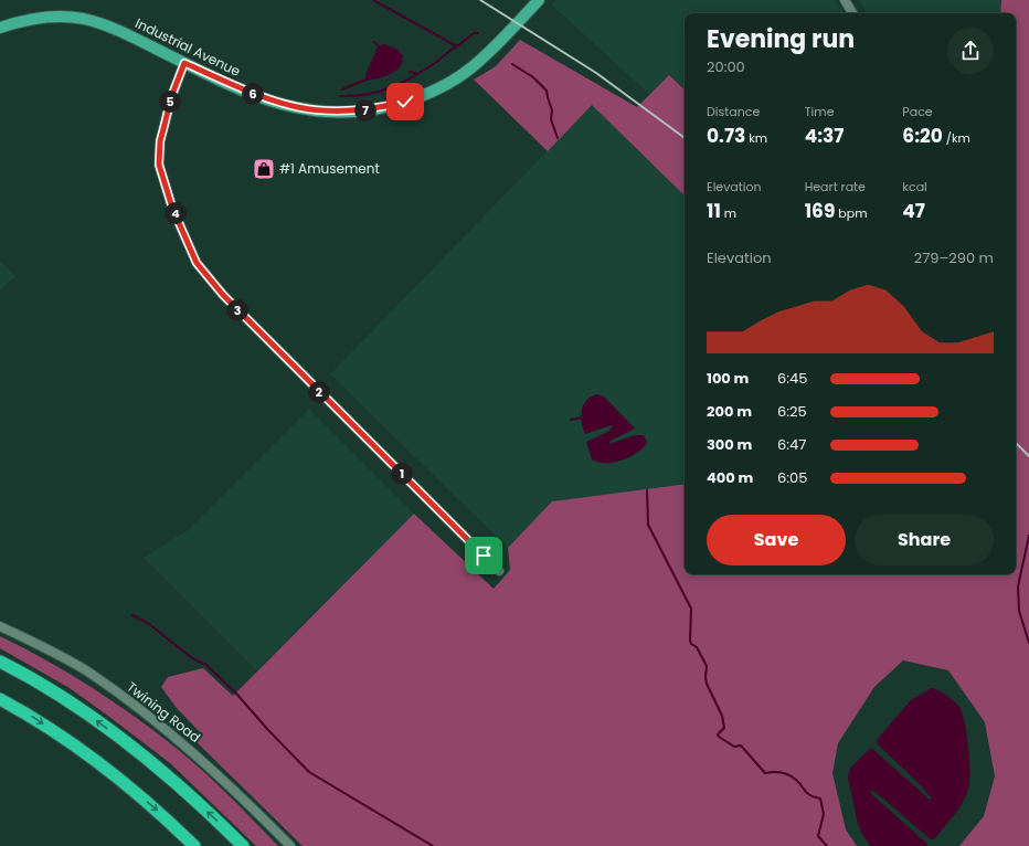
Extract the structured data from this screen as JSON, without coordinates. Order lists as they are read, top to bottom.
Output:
{
  "streets": {
    "main road": ["Industrial Avenue"],
    "street": ["Twining Road"]
  },
  "places": {
    "shop": ["#1 Amusement"]
  },
  "page": {
    "heading": ["Evening run", "20:00"],
    "pins": [
      "6",
      "5",
      "7",
      "4",
      "3",
      "2",
      "1"
    ],
    "stats": [
      ["Distance", "0.73 km"],
      ["Time", "4:37"],
      ["Pace", "6:20 /km"],
      ["Elevation", "11 m"],
      ["Heart rate", "169 bpm"],
      ["kcal", "47"]
    ],
    "chart": ["Elevation", "279–290 m"],
    "list": [
      {
        "name": "100 m",
        "note": "6:45"
      },
      {
        "name": "200 m",
        "note": "6:25"
      },
      {
        "name": "300 m",
        "note": "6:47"
      },
      {
        "name": "400 m",
        "note": "6:05"
      }
    ],
    "buttons": ["Save", "Share"]
  }
}
